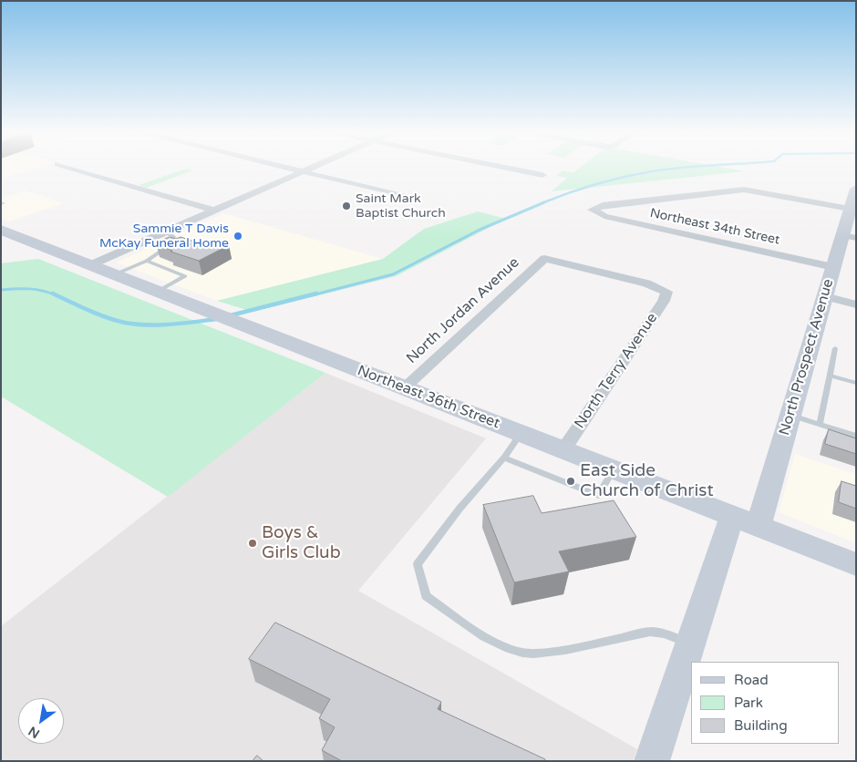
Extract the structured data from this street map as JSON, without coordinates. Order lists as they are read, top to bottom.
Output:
{
  "streets": {
    "main road": ["North Prospect Avenue", "Northeast 36th Street"],
    "street": ["Northeast 34th Street", "North Jordan Avenue", "North Terry Avenue"]
  },
  "crossings": [
    ["Northeast 34th Street", "North Prospect Avenue"],
    ["North Jordan Avenue", "North Terry Avenue"],
    ["North Jordan Avenue", "Northeast 36th Street"],
    ["North Prospect Avenue", "Northeast 36th Street"],
    ["North Terry Avenue", "Northeast 36th Street"]
  ],
  "places": [
    "Saint Mark Baptist Church",
    "Sammie T Davis McKay Funeral Home",
    "East Side Church of Christ",
    "Boys & Girls Club"
  ],
  "legend": ["Road", "Park", "Building"],
  "north": "bottom left"
}
